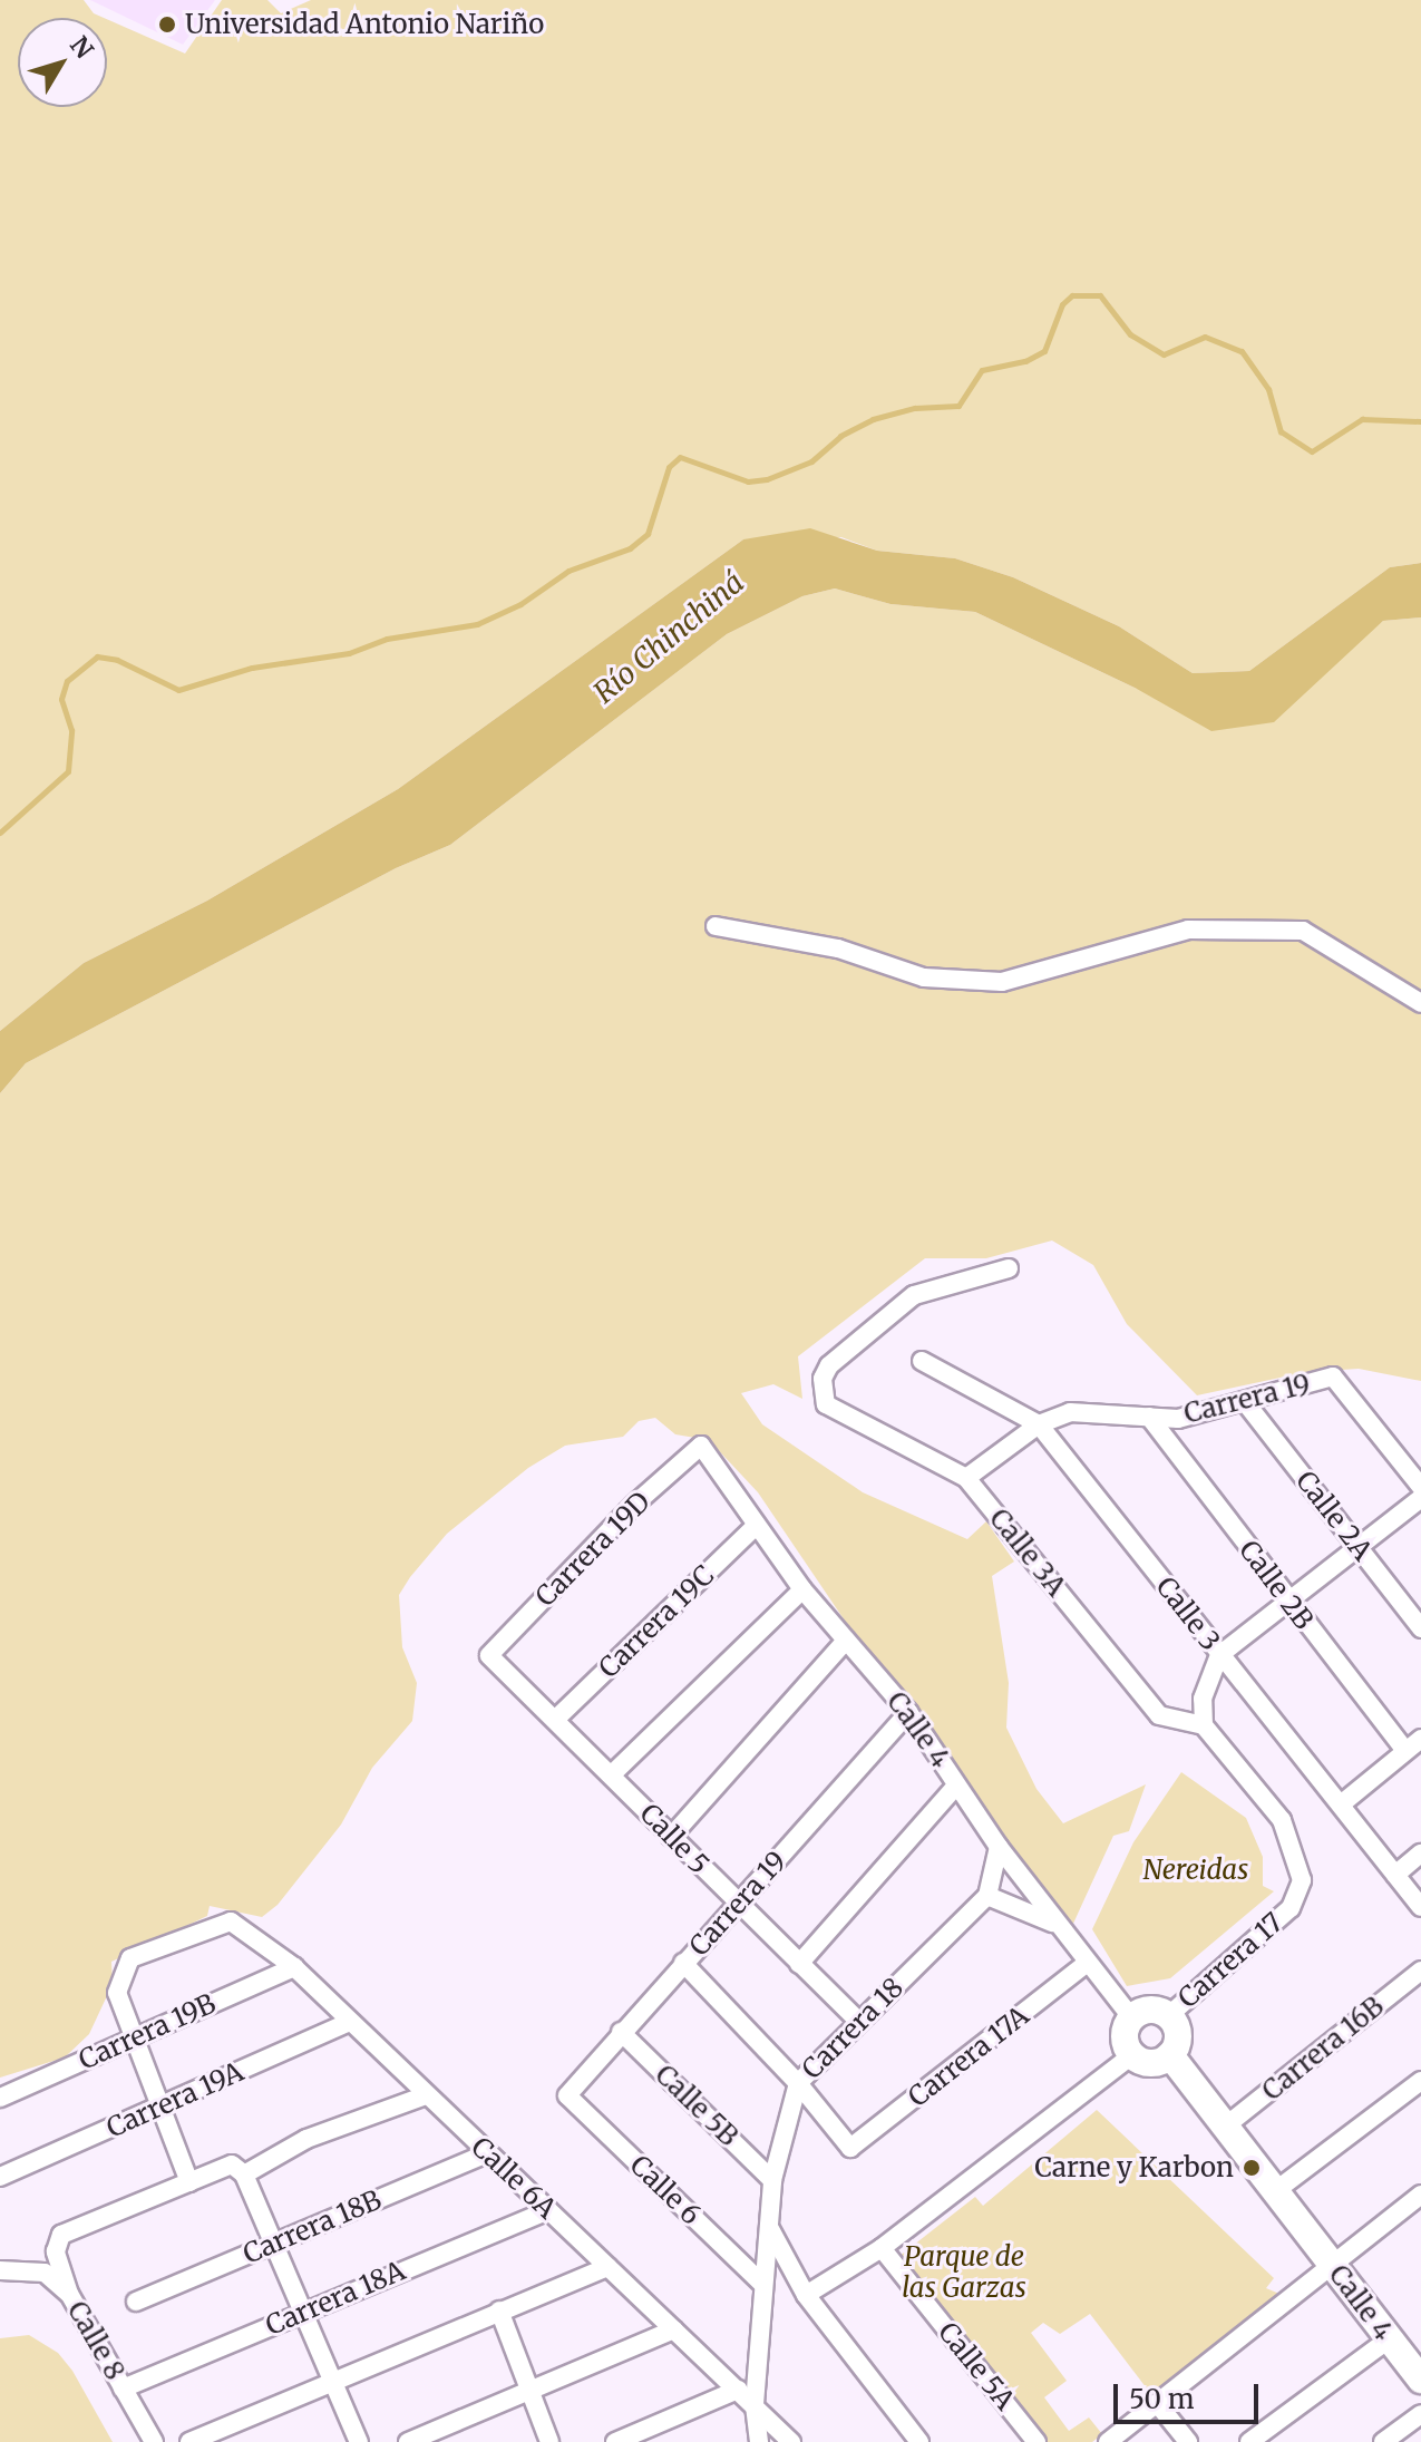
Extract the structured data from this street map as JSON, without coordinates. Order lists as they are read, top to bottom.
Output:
{
  "streets": {
    "main road": ["Calle 4"],
    "street": [
      "Carrera 19",
      "Calle 2A",
      "Carrera 19D",
      "Calle 3A",
      "Calle 2B",
      "Calle 3",
      "Carrera 19C",
      "Calle 5",
      "Carrera 17",
      "Carrera 18",
      "Carrera 19B",
      "Carrera 16B",
      "Carrera 17A",
      "Carrera 19A",
      "Calle 5B",
      "Calle 6A",
      "Calle 6",
      "Carrera 18B",
      "Carrera 18A",
      "Calle 8",
      "Calle 5A"
    ]
  },
  "crossings": [
    ["Carrera 19", "Calle 2A"],
    ["Carrera 19", "Calle 3A"],
    ["Carrera 19", "Calle 2B"],
    ["Carrera 19", "Calle 3"],
    ["Carrera 19", "Calle 4"],
    ["Carrera 19", "Calle 5"],
    ["Carrera 19", "Calle 5B"],
    ["Carrera 19", "Calle 6"],
    ["Carrera 19D", "Calle 4"],
    ["Carrera 19D", "Calle 5"],
    ["Calle 3A", "Carrera 17"],
    ["Carrera 19C", "Calle 4"],
    ["Carrera 19C", "Calle 5"],
    ["Calle 4", "Carrera 17"],
    ["Calle 4", "Carrera 16B"],
    ["Calle 4", "Carrera 17A"],
    ["Calle 5", "Carrera 18"],
    ["Carrera 18", "Carrera 17A"],
    ["Carrera 18", "Calle 5B"],
    ["Carrera 18", "Calle 6A"],
    ["Carrera 18", "Calle 6"],
    ["Carrera 19B", "Calle 6A"],
    ["Carrera 19A", "Calle 6A"],
    ["Calle 6A", "Carrera 18B"],
    ["Calle 6A", "Carrera 18A"],
    ["Carrera 18A", "Calle 8"]
  ],
  "water": ["Río Chinchiná"],
  "parks": ["Nereidas", "Parque de las Garzas"],
  "places": ["Universidad Antonio Nariño", "Carne y Karbon"],
  "scale_bar": "50 m",
  "north": "top right"
}
